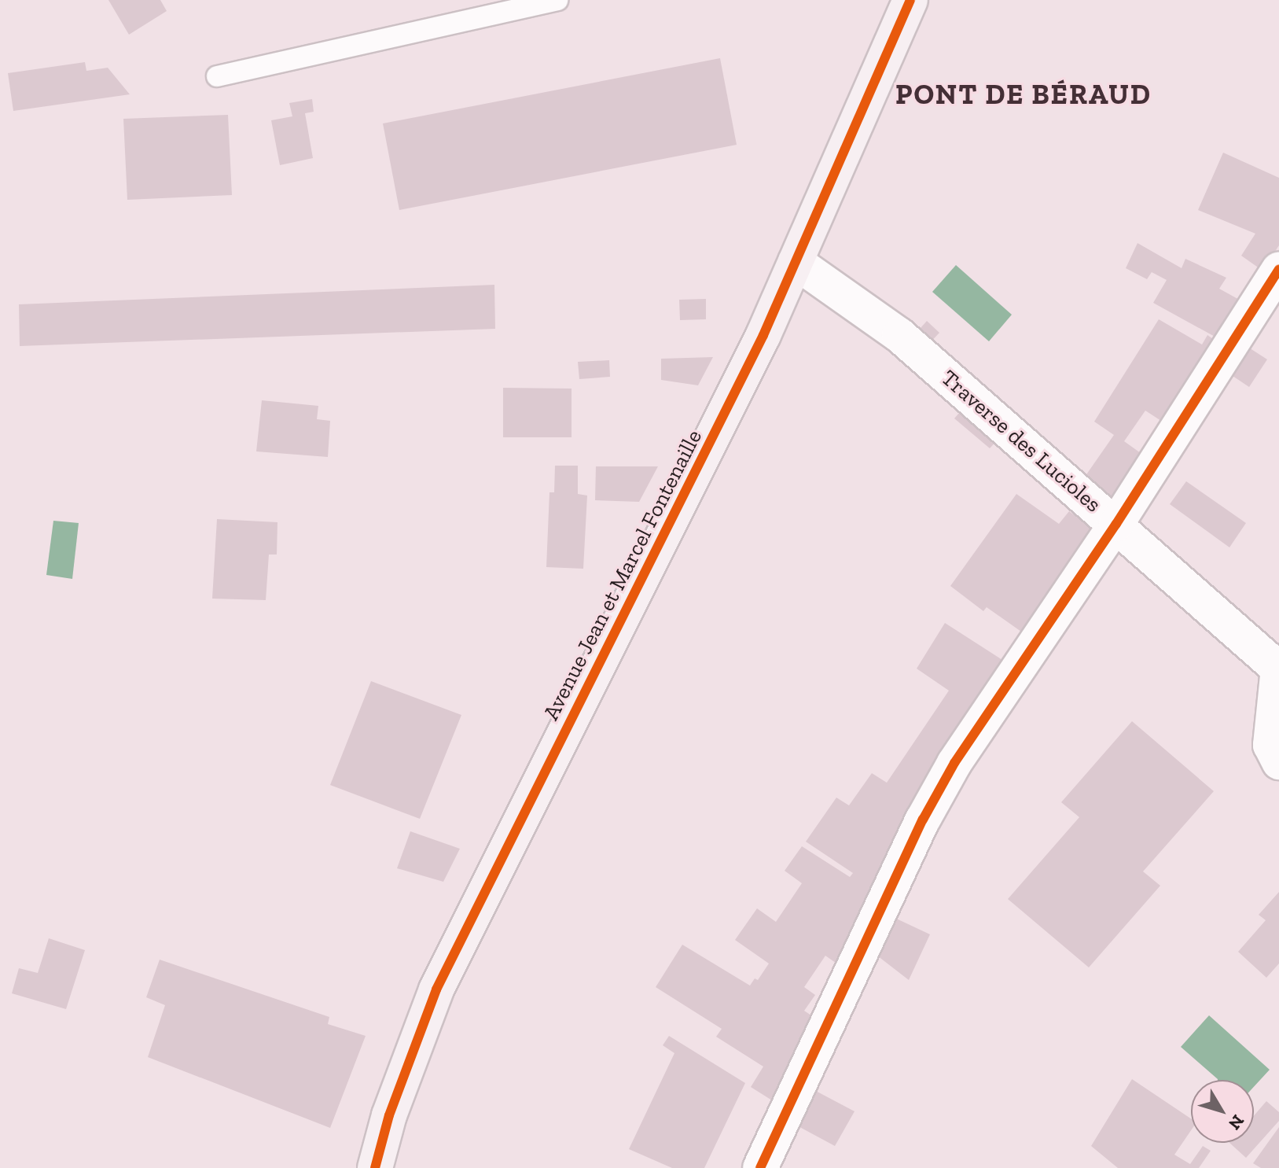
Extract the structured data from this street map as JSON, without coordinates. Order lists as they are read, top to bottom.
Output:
{
  "streets": {
    "main road": ["Avenue Jean et Marcel Fontenaille"],
    "street": ["Traverse des Lucioles"]
  },
  "crossings": [
    ["Traverse des Lucioles", "Avenue Jean et Marcel Fontenaille"]
  ],
  "districts": ["PONT DE BÉRAUD"],
  "north": "bottom right"
}
